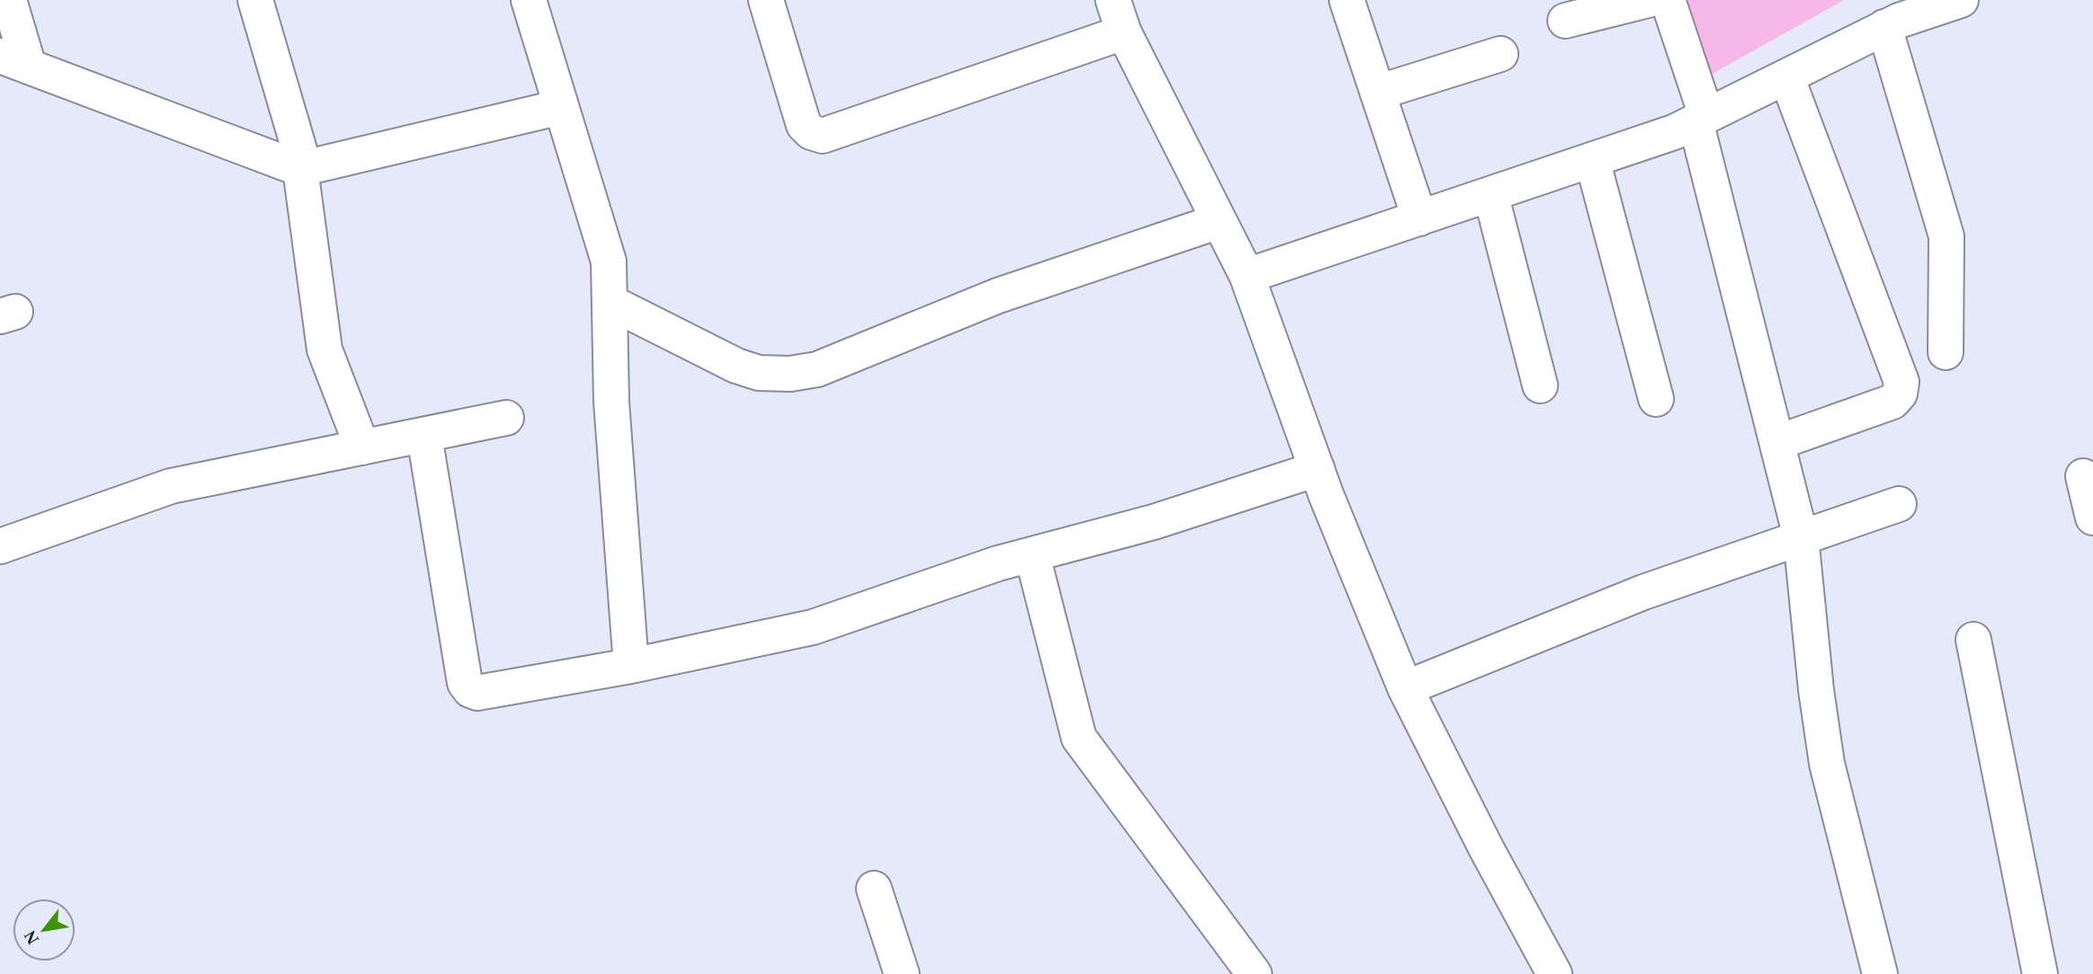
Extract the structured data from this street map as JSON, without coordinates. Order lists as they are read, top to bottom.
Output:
{
  "north": "bottom left"
}
